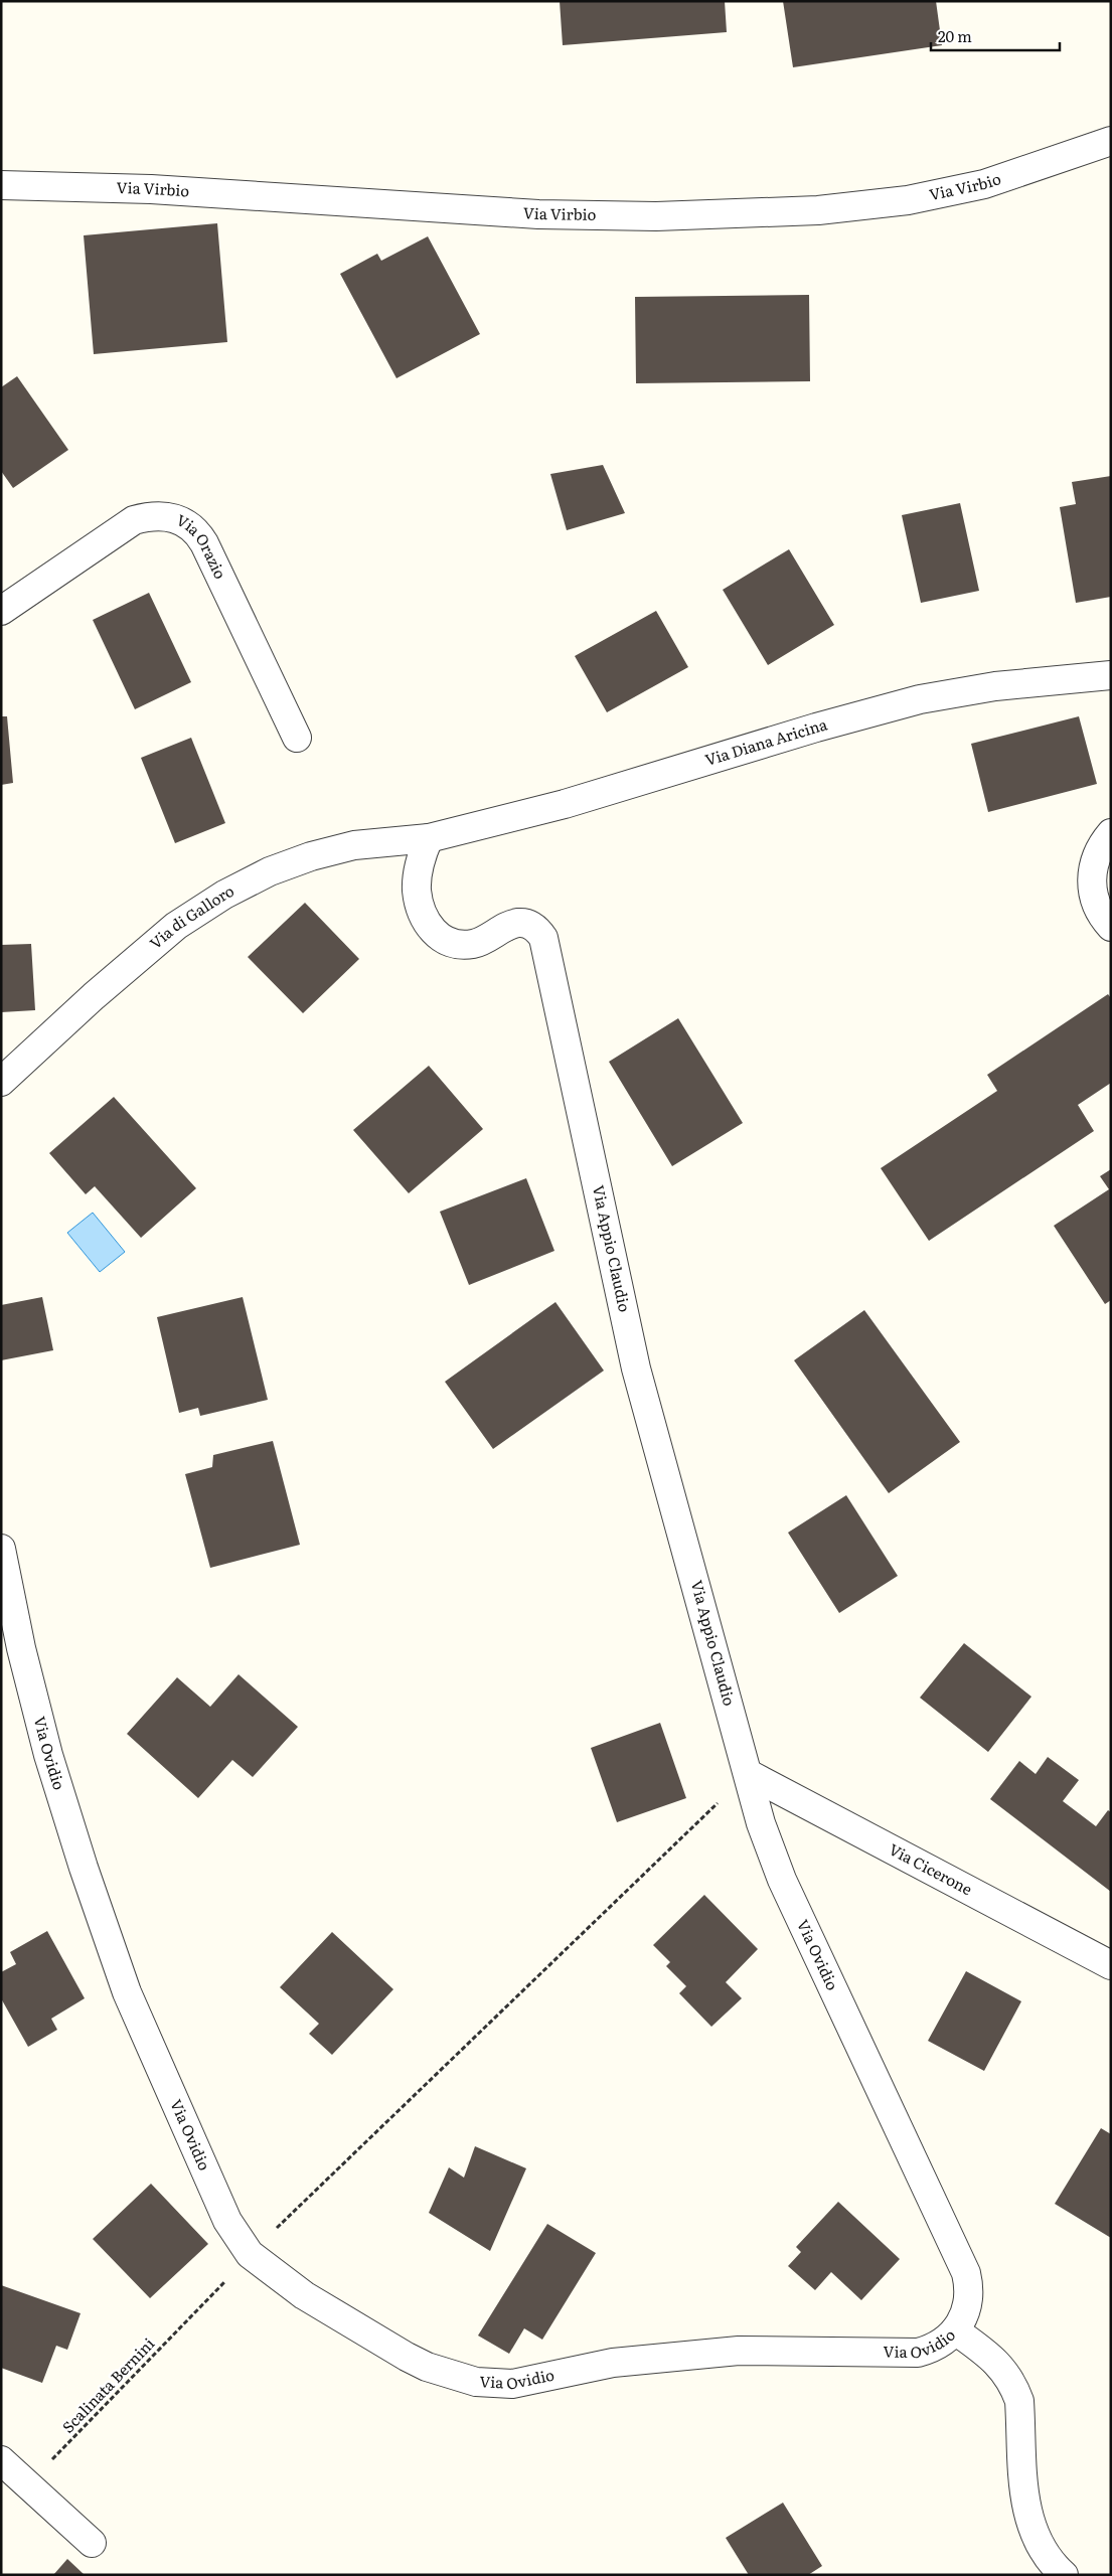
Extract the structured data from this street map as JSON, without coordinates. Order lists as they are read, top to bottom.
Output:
{
  "streets": {
    "street": [
      "Via Virbio",
      "Via Orazio",
      "Via Diana Aricina",
      "Via di Galloro",
      "Via Appio Claudio",
      "Via Ovidio",
      "Via Cicerone"
    ],
    "path": ["Scalinata Bernini"]
  },
  "crossings": [
    ["Via Diana Aricina", "Via di Galloro"],
    ["Via Diana Aricina", "Via Appio Claudio"],
    ["Via di Galloro", "Via Appio Claudio"],
    ["Via Appio Claudio", "Via Ovidio"],
    ["Via Appio Claudio", "Via Cicerone"],
    ["Via Ovidio", "Via Cicerone"]
  ],
  "scale_bar": "20 m"
}
